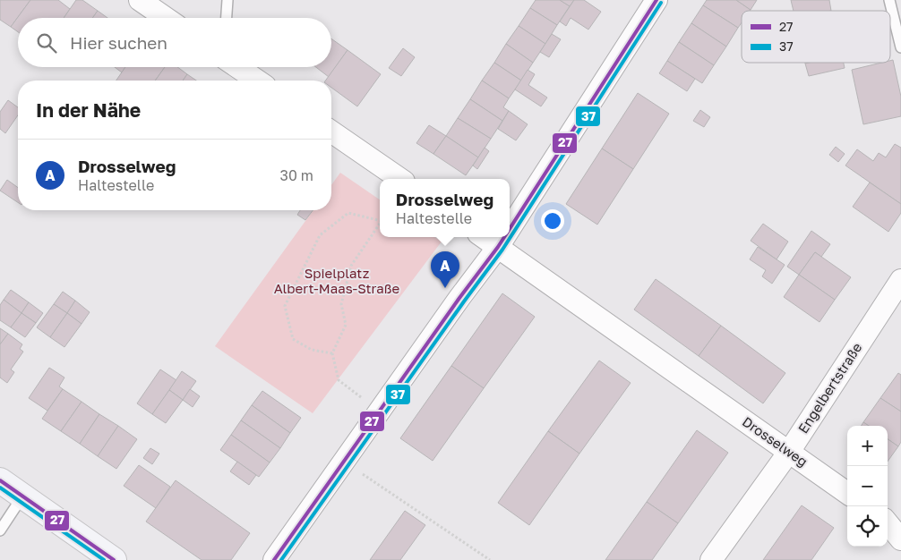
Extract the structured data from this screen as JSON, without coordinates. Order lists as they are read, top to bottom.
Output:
{
  "streets": {
    "street": ["Engelbertstraße", "Drosselweg"]
  },
  "crossings": [
    ["Engelbertstraße", "Drosselweg"]
  ],
  "parks": ["Spielplatz Albert-Maas-Straße"],
  "lines": ["transit line 27", "transit line 37"],
  "legend": ["27", "37"],
  "page": {
    "search": "Hier suchen",
    "heading": "In der Nähe",
    "list": [
      {
        "mark": "A",
        "name": "Drosselweg",
        "note": "Haltestelle",
        "value": "30 m"
      }
    ],
    "popup": ["Drosselweg", "Haltestelle"],
    "pins": "A",
    "map_buttons": ["+", "−"]
  }
}
